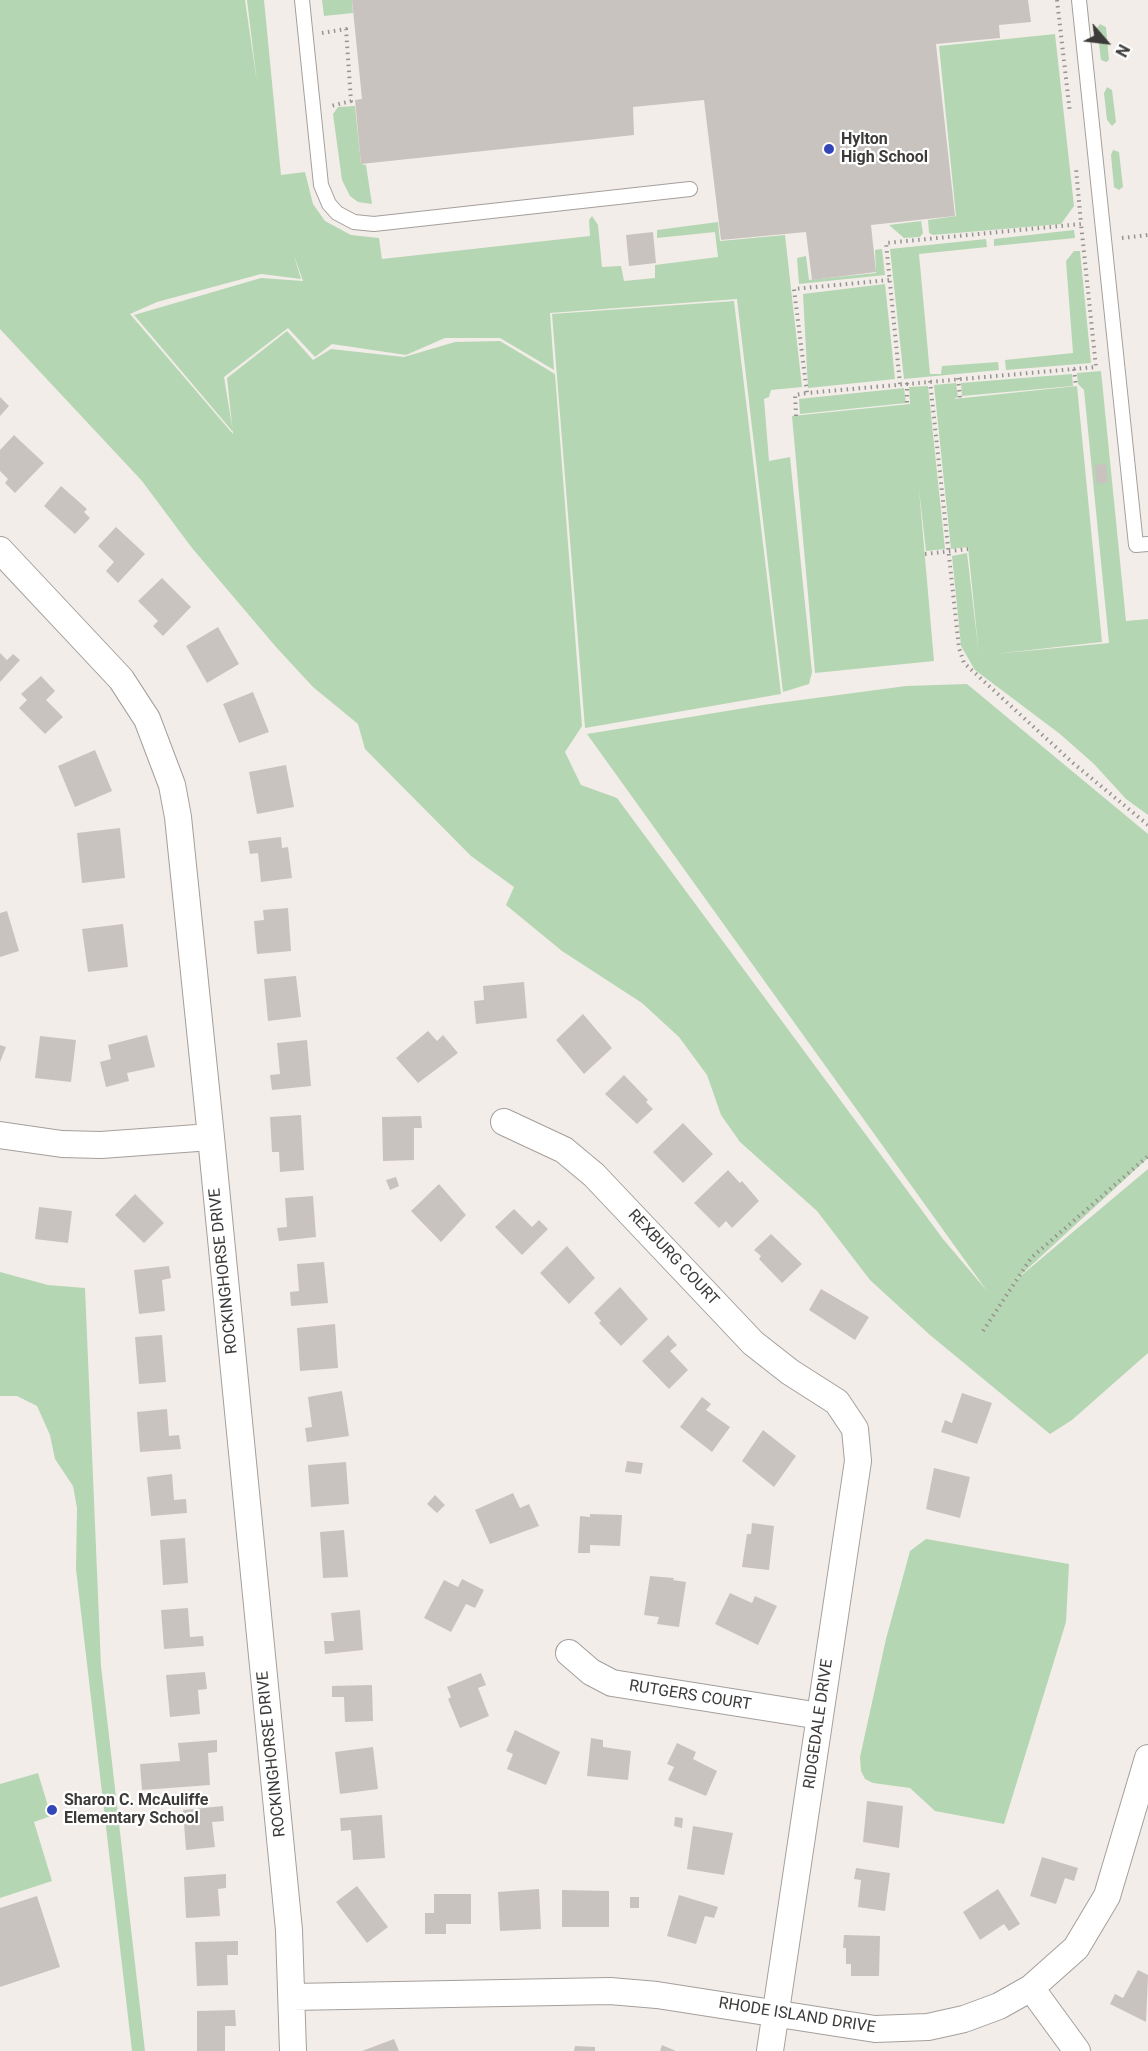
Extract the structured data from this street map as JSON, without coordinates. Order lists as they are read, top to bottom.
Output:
{
  "streets": {
    "street": [
      "REXBURG COURT",
      "ROCKINGHORSE DRIVE",
      "RUTGERS COURT",
      "RIDGEDALE DRIVE",
      "RHODE ISLAND DRIVE"
    ]
  },
  "crossings": [
    ["REXBURG COURT", "RIDGEDALE DRIVE"],
    ["ROCKINGHORSE DRIVE", "RHODE ISLAND DRIVE"],
    ["RUTGERS COURT", "RIDGEDALE DRIVE"],
    ["RIDGEDALE DRIVE", "RHODE ISLAND DRIVE"]
  ],
  "places": ["Hylton High School", "Sharon C. McAuliffe Elementary School"],
  "north": "bottom right"
}
